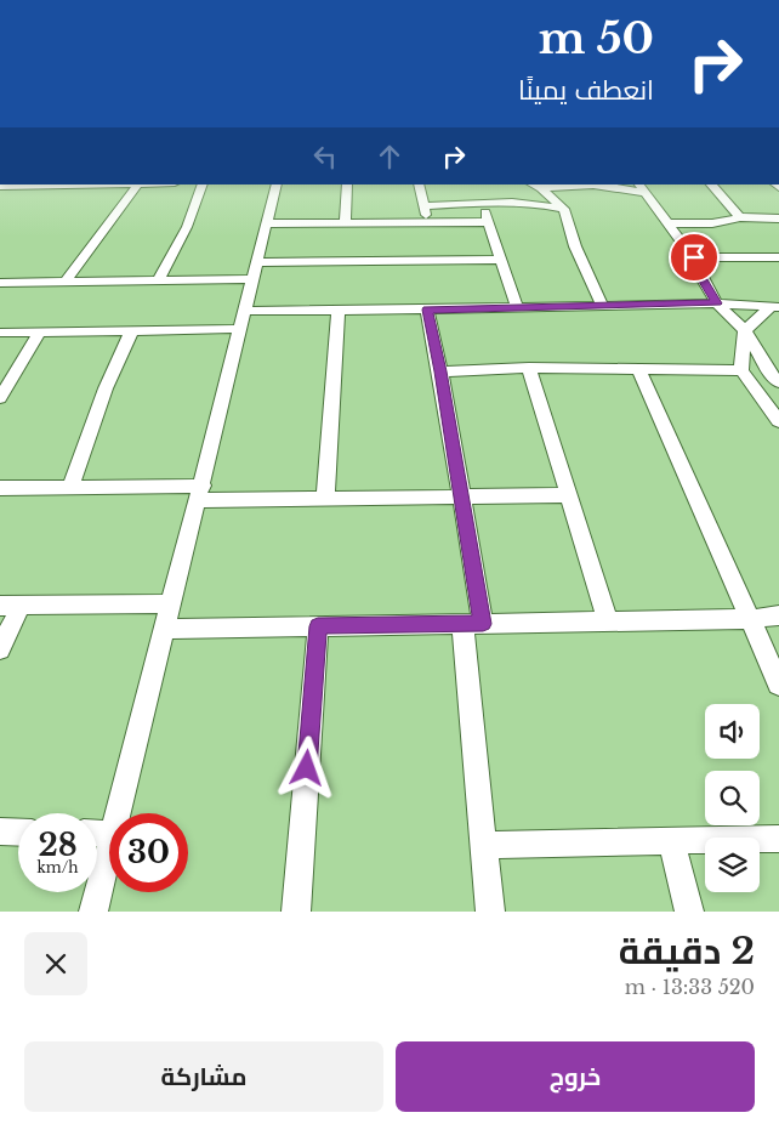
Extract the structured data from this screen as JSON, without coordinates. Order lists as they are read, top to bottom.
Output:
{
  "page": {
    "turn": ["50 m", "انعطف يمينًا"],
    "speed": "28 km/h",
    "limit": "30",
    "heading": ["2 دقيقة", "520 m · 13:33"],
    "buttons": ["خروج", "مشاركة"]
  }
}
